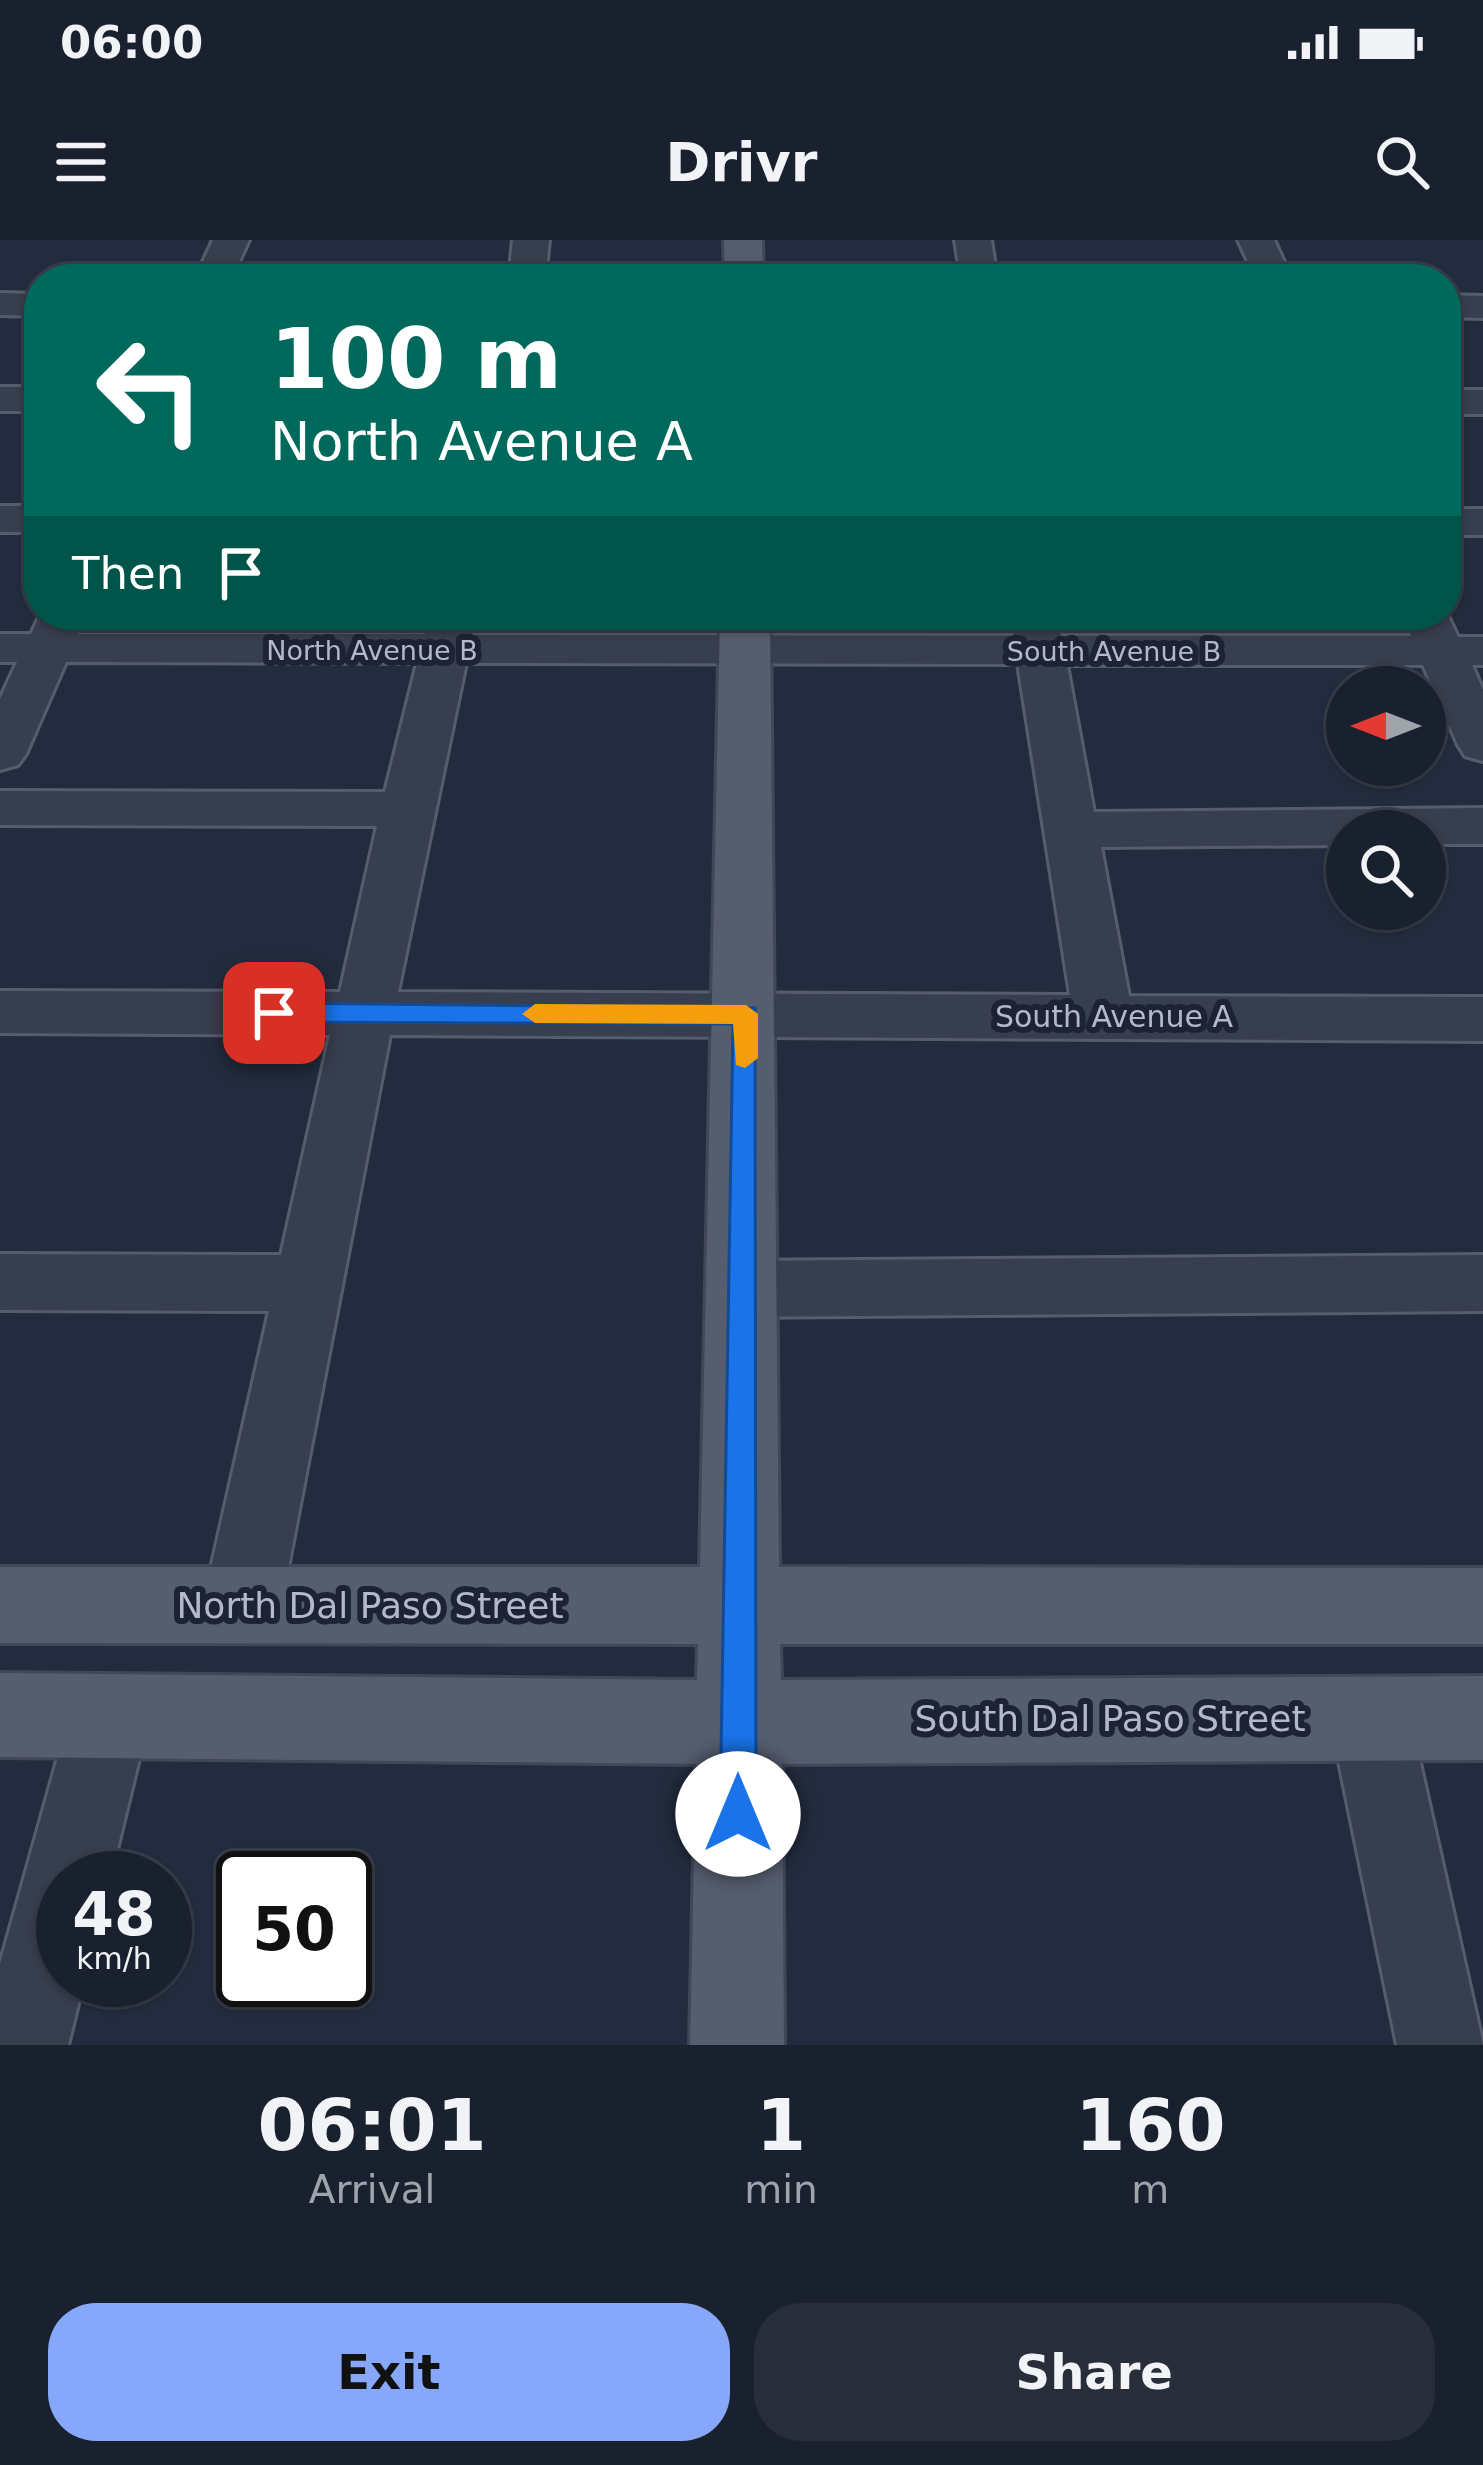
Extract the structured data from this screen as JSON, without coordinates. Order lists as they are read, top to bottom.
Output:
{
  "streets": {
    "main road": ["North Dal Paso Street", "South Dal Paso Street"],
    "street": ["North Avenue B", "South Avenue B", "South Avenue A"]
  },
  "crossings": [
    ["North Avenue B", "South Avenue B"]
  ],
  "north": "left",
  "page": {
    "status": "06:00",
    "header": "Drivr",
    "turn": ["100 m", "North Avenue A"],
    "then": "Then",
    "speed": "48 km/h",
    "limit": "50",
    "eta": [
      "06:01",
      "Arrival",
      "1",
      "min",
      "160",
      "m"
    ],
    "buttons": ["Exit", "Share"]
  }
}
